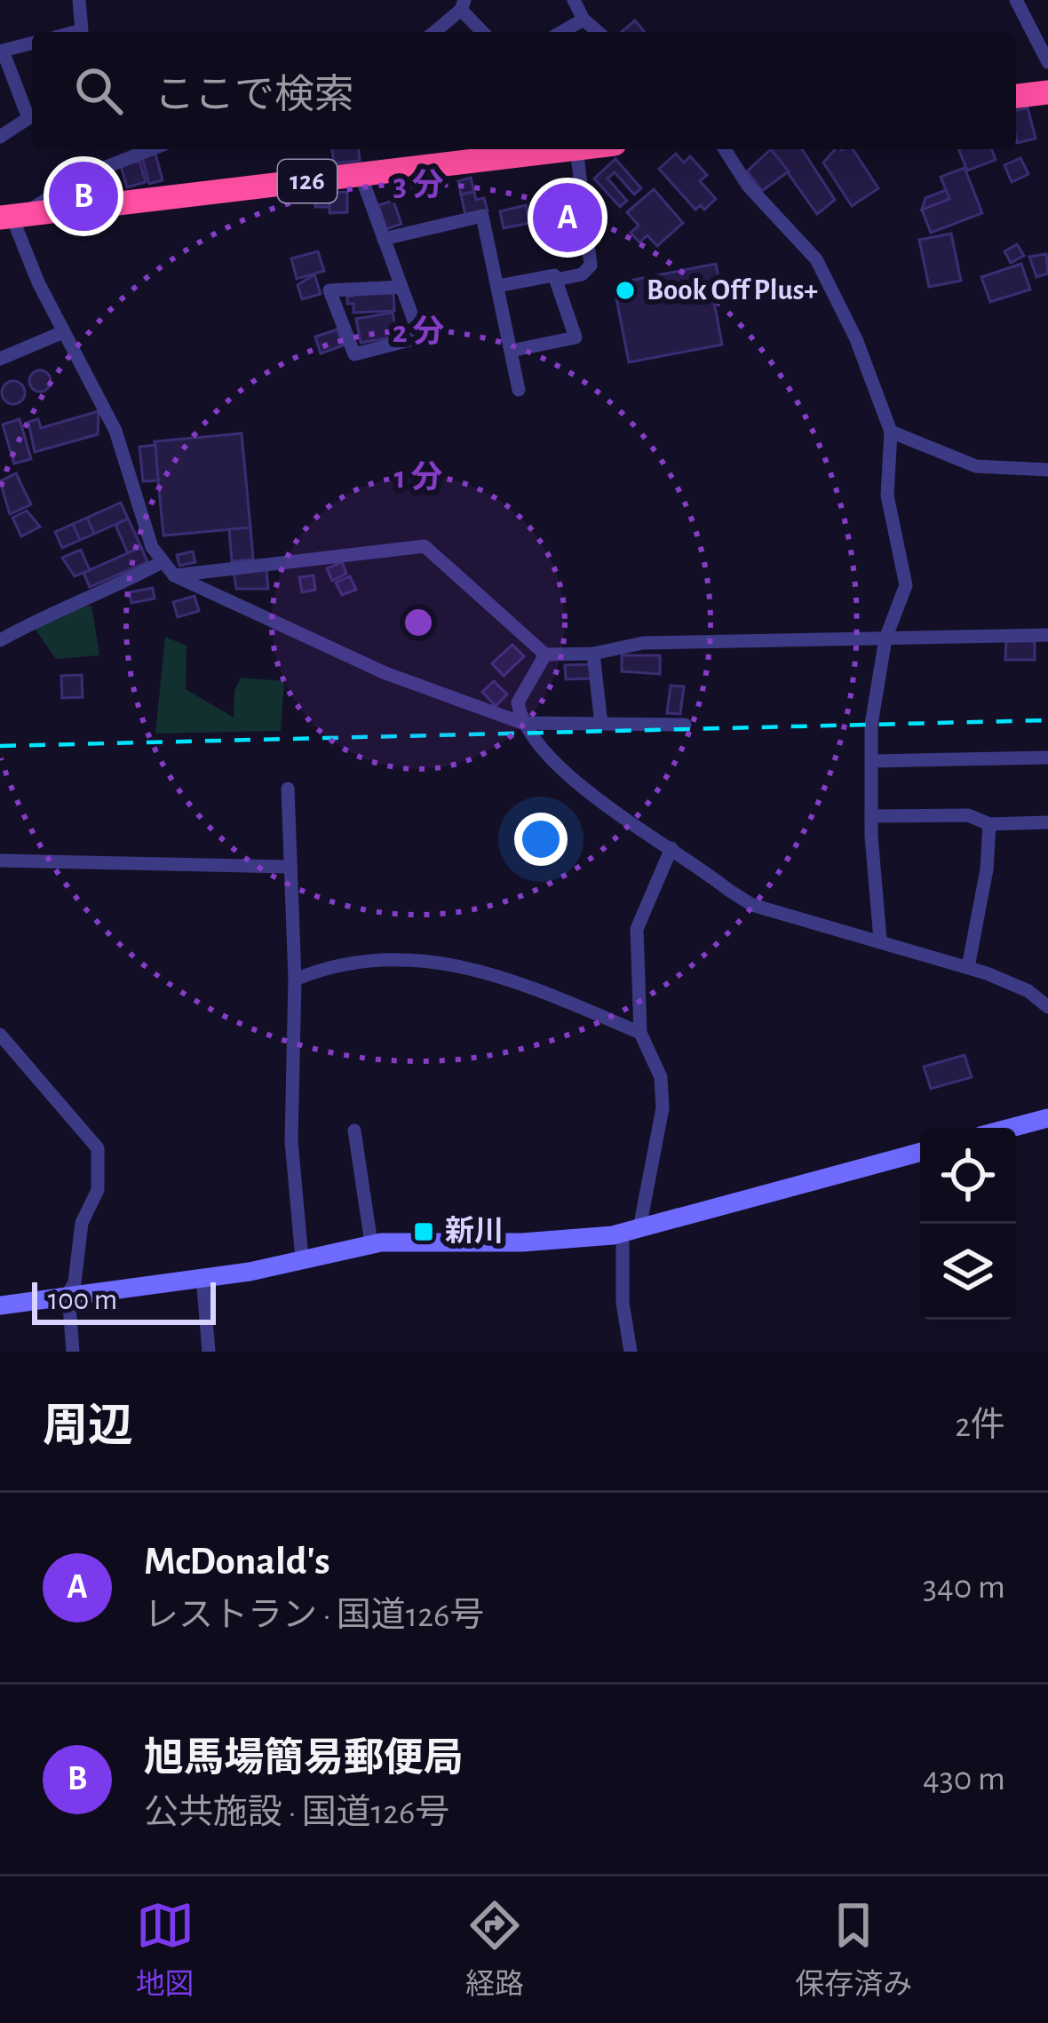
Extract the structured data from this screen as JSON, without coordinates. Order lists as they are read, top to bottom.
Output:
{
  "streets": {
    "highway": ["126"]
  },
  "places": {
    "other": ["Book Off Plus+"],
    "transit": ["新川"]
  },
  "scale_bar": "100 m",
  "page": {
    "search": "ここで検索",
    "pins": ["B", "A"],
    "scale": "100 m",
    "heading": ["周辺", "2件"],
    "list": [
      {
        "mark": "A",
        "name": "McDonald's",
        "note": "レストラン · 国道126号",
        "value": "340 m"
      },
      {
        "mark": "B",
        "name": "旭馬場簡易郵便局",
        "note": "公共施設 · 国道126号",
        "value": "430 m"
      }
    ],
    "nav": ["地図", "経路", "保存済み"]
  },
  "rings": ["3 分", "2 分", "1 分"]
}
